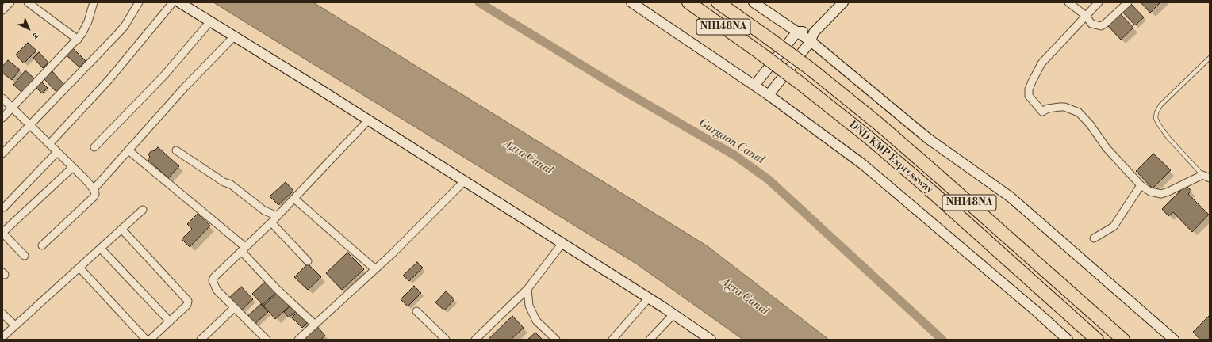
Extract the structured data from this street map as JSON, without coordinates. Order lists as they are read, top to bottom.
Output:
{
  "streets": {
    "highway": ["NH148NA", "DND KMP Expressway"]
  },
  "water": ["Gurgaon Canal", "Agra Canal"],
  "north": "bottom right"
}
